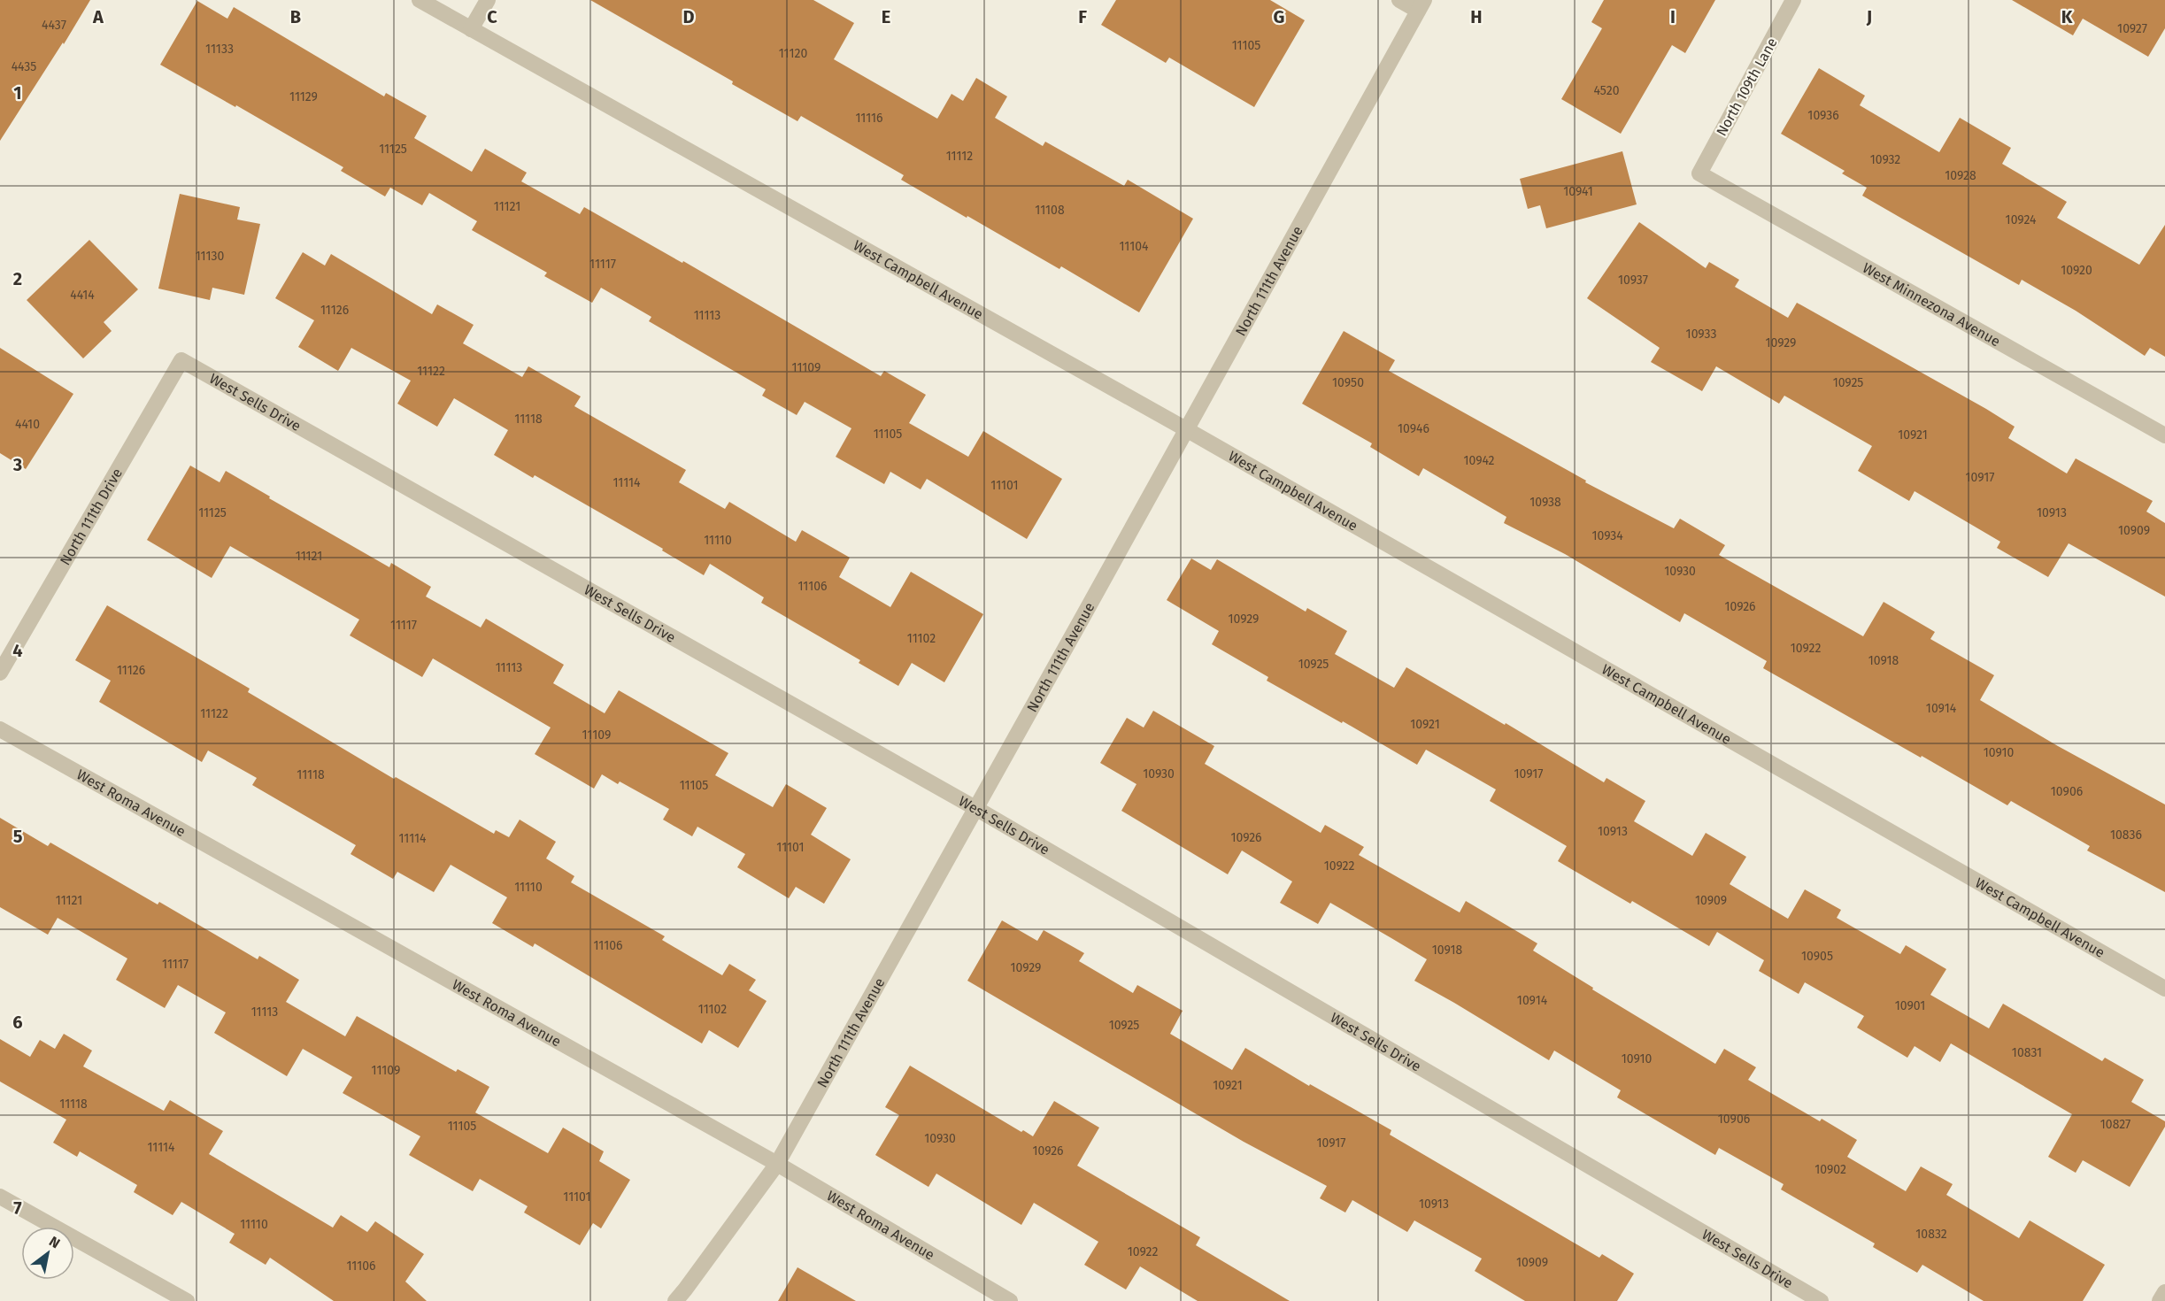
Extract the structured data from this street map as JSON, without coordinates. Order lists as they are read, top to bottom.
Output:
{
  "streets": {
    "street": [
      "North 109th Lane",
      "West Campbell Avenue",
      "North 111th Avenue",
      "West Minnezona Avenue",
      "West Sells Drive",
      "North 111th Drive",
      "West Roma Avenue"
    ]
  },
  "crossings": [
    ["North 109th Lane", "West Minnezona Avenue"],
    ["West Campbell Avenue", "North 111th Avenue"],
    ["North 111th Avenue", "West Sells Drive"],
    ["North 111th Avenue", "West Roma Avenue"],
    ["West Sells Drive", "North 111th Drive"]
  ],
  "house_numbers": [
    "4437",
    "10927",
    "11105",
    "11133",
    "11120",
    "4435",
    "4520",
    "11129",
    "10936",
    "11116",
    "11125",
    "11112",
    "10932",
    "10928",
    "10941",
    "11121",
    "11108",
    "10924",
    "11104",
    "11130",
    "11117",
    "10920",
    "10937",
    "4414",
    "11126",
    "11113",
    "10933",
    "10929",
    "11109",
    "11122",
    "10950",
    "10925",
    "11118",
    "4410",
    "10946",
    "11105",
    "10921",
    "10942",
    "10917",
    "11114",
    "11101",
    "10938",
    "11125",
    "10913",
    "10909",
    "10934",
    "11110",
    "11121",
    "10930",
    "11106",
    "10926",
    "10929",
    "11117",
    "11102",
    "10922",
    "10918",
    "10925",
    "11113",
    "11126",
    "10914",
    "11122",
    "10921",
    "11109",
    "10910",
    "10930",
    "10917",
    "11118",
    "11105",
    "10906",
    "10913",
    "10836",
    "10926",
    "11114",
    "11101",
    "10922",
    "11110",
    "11121",
    "10909",
    "11106",
    "10918",
    "10905",
    "11117",
    "10929",
    "10914",
    "10901",
    "11102",
    "11113",
    "10925",
    "10831",
    "10910",
    "11109",
    "10921",
    "11118",
    "10906",
    "10827",
    "11105",
    "10930",
    "10917",
    "11114",
    "10926",
    "10902",
    "11101",
    "10913",
    "11110",
    "10832",
    "10922",
    "10909",
    "11106"
  ],
  "north": "top right",
  "grid": {
    "columns": [
      "A",
      "B",
      "C",
      "D",
      "E",
      "F",
      "G",
      "H",
      "I",
      "J",
      "K"
    ],
    "rows": [
      "1",
      "2",
      "3",
      "4",
      "5",
      "6",
      "7"
    ]
  }
}
